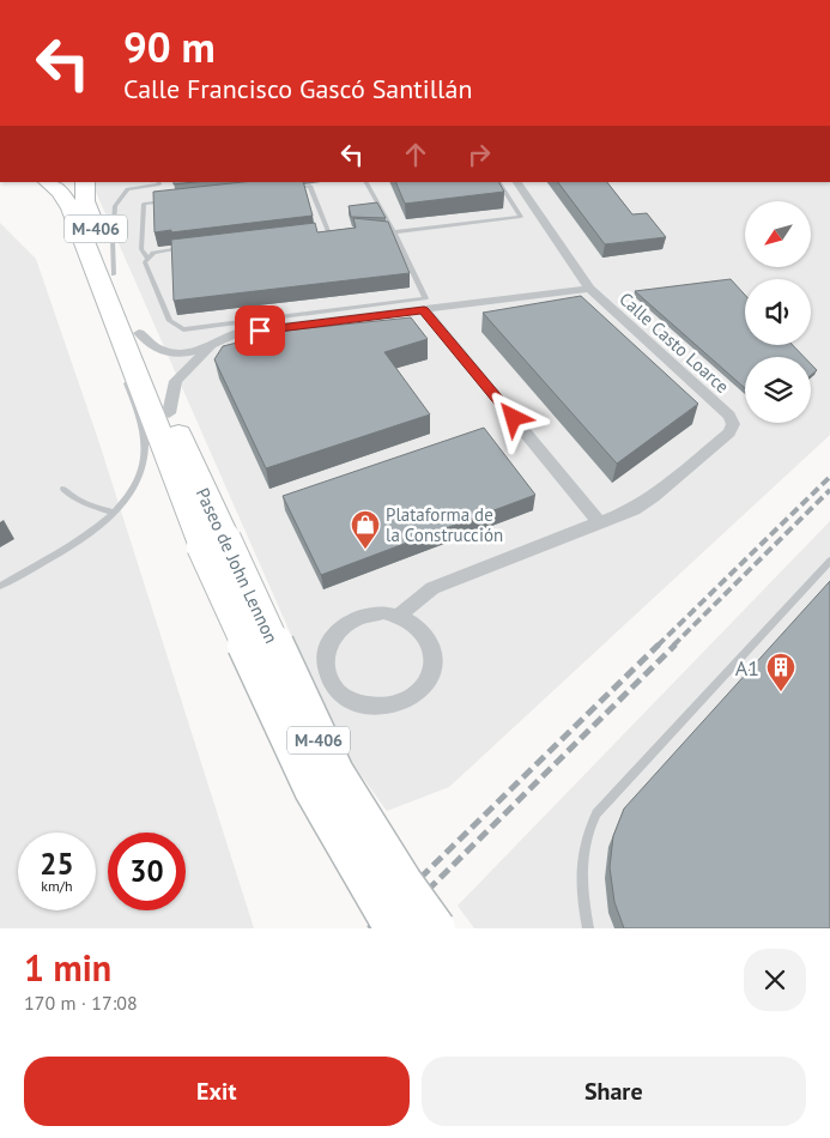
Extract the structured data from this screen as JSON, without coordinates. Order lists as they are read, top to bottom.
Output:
{
  "streets": {
    "highway": ["M-406", "Paseo de John Lennon"],
    "street": ["Calle Casto Loarce"]
  },
  "places": {
    "shop": ["Plataforma de la Construcción"],
    "building": ["A1"]
  },
  "north": "bottom left",
  "page": {
    "turn": ["90 m", "Calle Francisco Gascó Santillán"],
    "speed": "25 km/h",
    "limit": "30",
    "heading": ["1 min", "170 m · 17:08"],
    "buttons": ["Exit", "Share"]
  }
}
